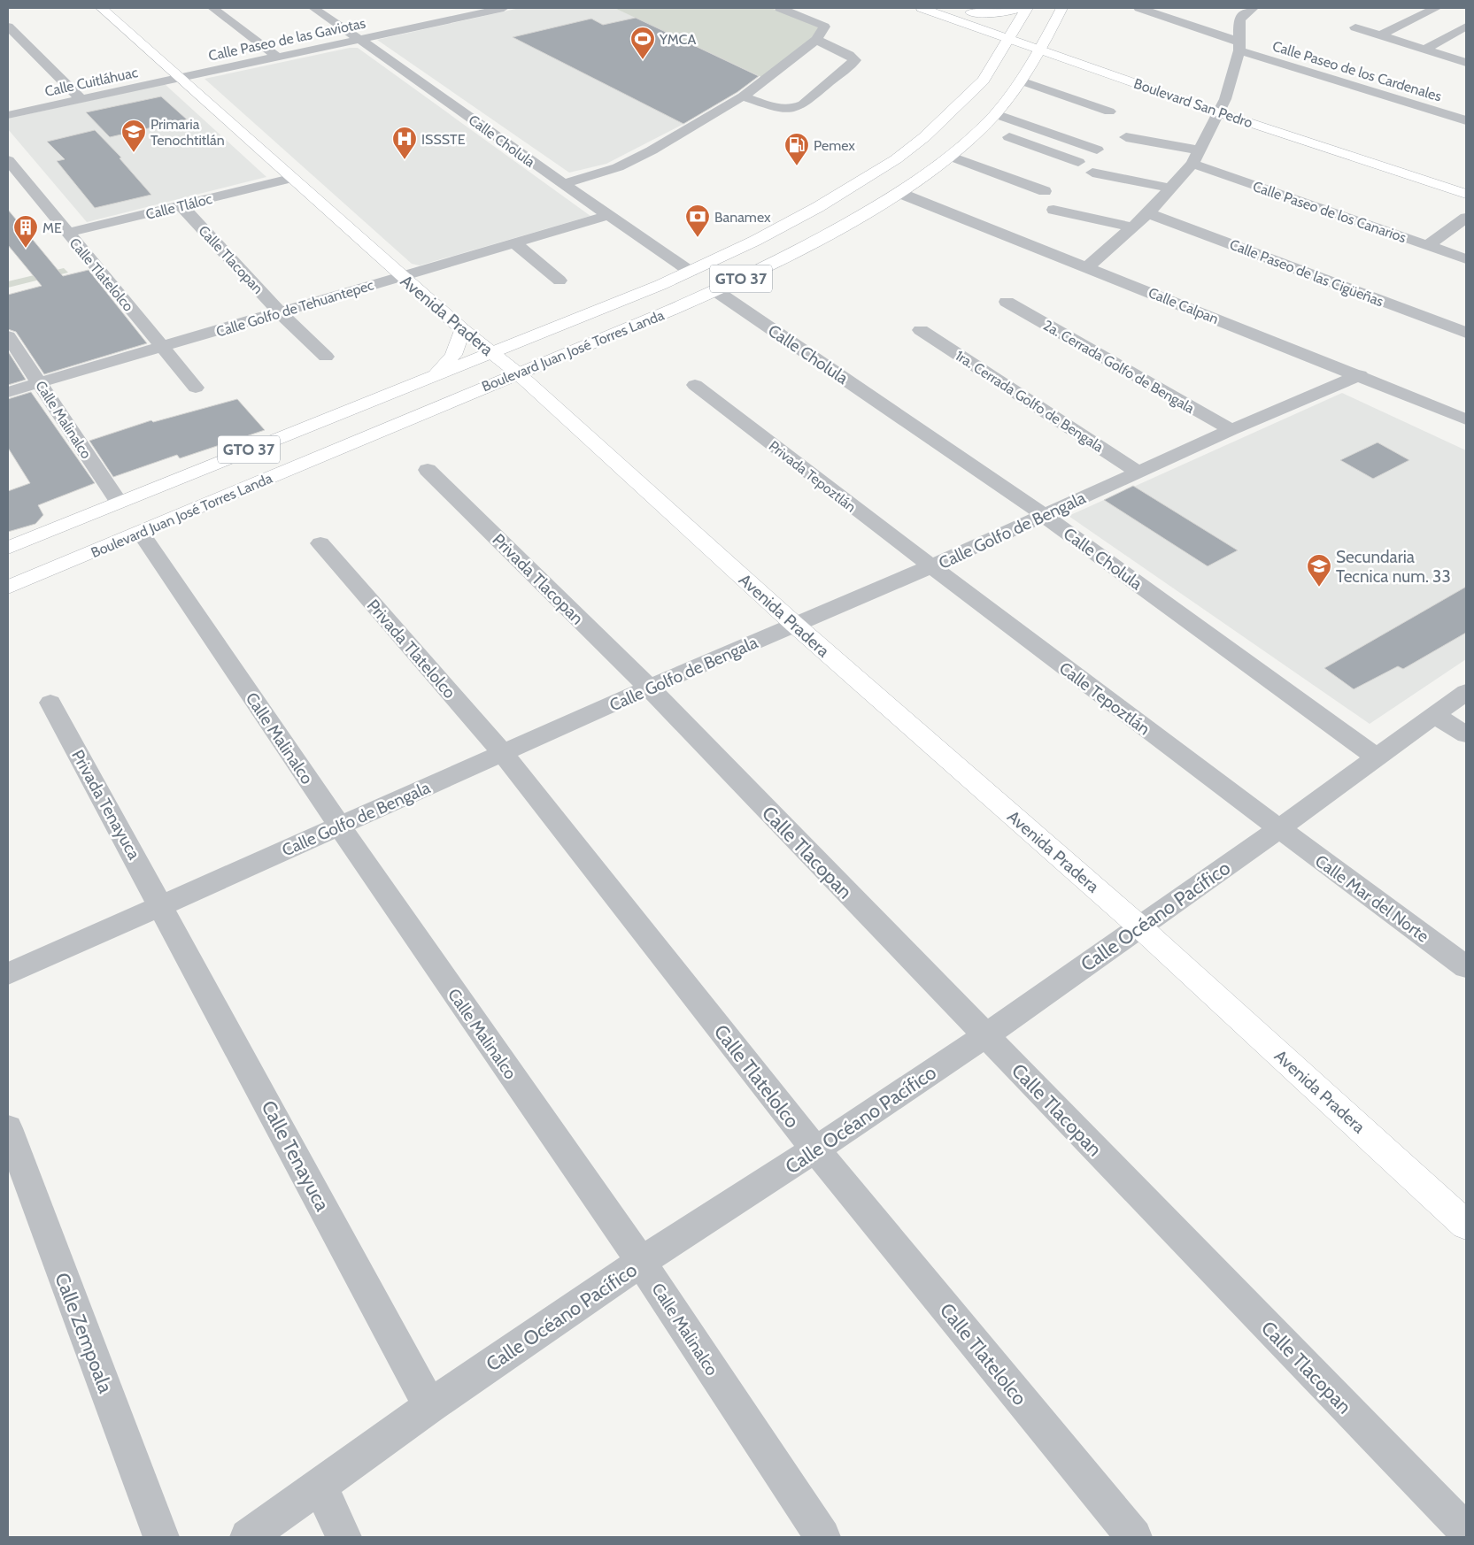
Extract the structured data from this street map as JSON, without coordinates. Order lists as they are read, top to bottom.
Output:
{
  "streets": {
    "main road": [
      "Boulevard San Pedro",
      "GTO 37",
      "Avenida Pradera",
      "Boulevard Juan José Torres Landa"
    ],
    "street": [
      "Calle Paseo de las Gaviotas",
      "Calle Paseo de los Cardenales",
      "Calle Cuitláhuac",
      "Calle Cholula",
      "Calle Tláloc",
      "Calle Paseo de los Canarios",
      "Calle Tlacopan",
      "Calle Paseo de las Cigüeñas",
      "Calle Tlatelolco",
      "Calle Calpan",
      "Calle Golfo de Tehuantepec",
      "2a. Cerrada Golfo de Bengala",
      "1ra. Cerrada Golfo de Bengala",
      "Calle Malinalco",
      "Privada Tepoztlán",
      "Calle Golfo de Bengala",
      "Privada Tlacopan",
      "Privada Tlatelolco",
      "Calle Tepoztlán",
      "Privada Tenayuca",
      "Calle Mar del Norte",
      "Calle Océano Pacífico",
      "Calle Tenayuca",
      "Calle Zempoala"
    ]
  },
  "crossings": [
    ["Calle Paseo de las Gaviotas", "Calle Cuitláhuac"],
    ["Calle Paseo de las Gaviotas", "Calle Cholula"],
    ["Calle Paseo de las Gaviotas", "Avenida Pradera"],
    ["Calle Cuitláhuac", "Avenida Pradera"],
    ["Boulevard San Pedro", "Boulevard Juan José Torres Landa"],
    ["Calle Cholula", "Calle Golfo de Tehuantepec"],
    ["Calle Cholula", "Boulevard Juan José Torres Landa"],
    ["Calle Cholula", "Calle Golfo de Bengala"],
    ["Calle Cholula", "Calle Océano Pacífico"],
    ["Calle Tláloc", "Calle Tlacopan"],
    ["Calle Tláloc", "Calle Tlatelolco"],
    ["Calle Tláloc", "Avenida Pradera"],
    ["Calle Tlacopan", "Calle Golfo de Tehuantepec"],
    ["Calle Tlacopan", "Calle Golfo de Bengala"],
    ["Calle Tlacopan", "Privada Tlacopan"],
    ["Calle Tlacopan", "Calle Océano Pacífico"],
    ["Calle Tlatelolco", "Calle Golfo de Tehuantepec"],
    ["Calle Tlatelolco", "Calle Golfo de Bengala"],
    ["Calle Tlatelolco", "Privada Tlatelolco"],
    ["Calle Tlatelolco", "Calle Océano Pacífico"],
    ["Calle Calpan", "Boulevard Juan José Torres Landa"],
    ["Calle Calpan", "Calle Golfo de Bengala"],
    ["Calle Golfo de Tehuantepec", "Avenida Pradera"],
    ["Calle Golfo de Tehuantepec", "Calle Malinalco"],
    ["Avenida Pradera", "Boulevard Juan José Torres Landa"],
    ["Avenida Pradera", "Calle Golfo de Bengala"],
    ["Avenida Pradera", "Calle Océano Pacífico"],
    ["Boulevard Juan José Torres Landa", "Calle Malinalco"],
    ["2a. Cerrada Golfo de Bengala", "Calle Golfo de Bengala"],
    ["1ra. Cerrada Golfo de Bengala", "Calle Golfo de Bengala"],
    ["Calle Malinalco", "Calle Golfo de Bengala"],
    ["Calle Malinalco", "Calle Océano Pacífico"],
    ["Privada Tepoztlán", "Calle Golfo de Bengala"],
    ["Privada Tepoztlán", "Calle Tepoztlán"],
    ["Calle Golfo de Bengala", "Privada Tlacopan"],
    ["Calle Golfo de Bengala", "Privada Tlatelolco"],
    ["Calle Golfo de Bengala", "Calle Tepoztlán"],
    ["Calle Golfo de Bengala", "Privada Tenayuca"],
    ["Calle Golfo de Bengala", "Calle Tenayuca"],
    ["Calle Tepoztlán", "Calle Mar del Norte"],
    ["Calle Tepoztlán", "Calle Océano Pacífico"],
    ["Privada Tenayuca", "Calle Tenayuca"],
    ["Calle Mar del Norte", "Calle Océano Pacífico"],
    ["Calle Océano Pacífico", "Calle Tenayuca"]
  ],
  "places": {
    "sports": ["YMCA"],
    "school or university": ["Primaria Tenochtitlán", "Secundaria Tecnica num. 33"],
    "hospital": ["ISSSTE"],
    "fuel station": ["Pemex"],
    "bank": ["Banamex"],
    "building": ["ME"]
  }
}
